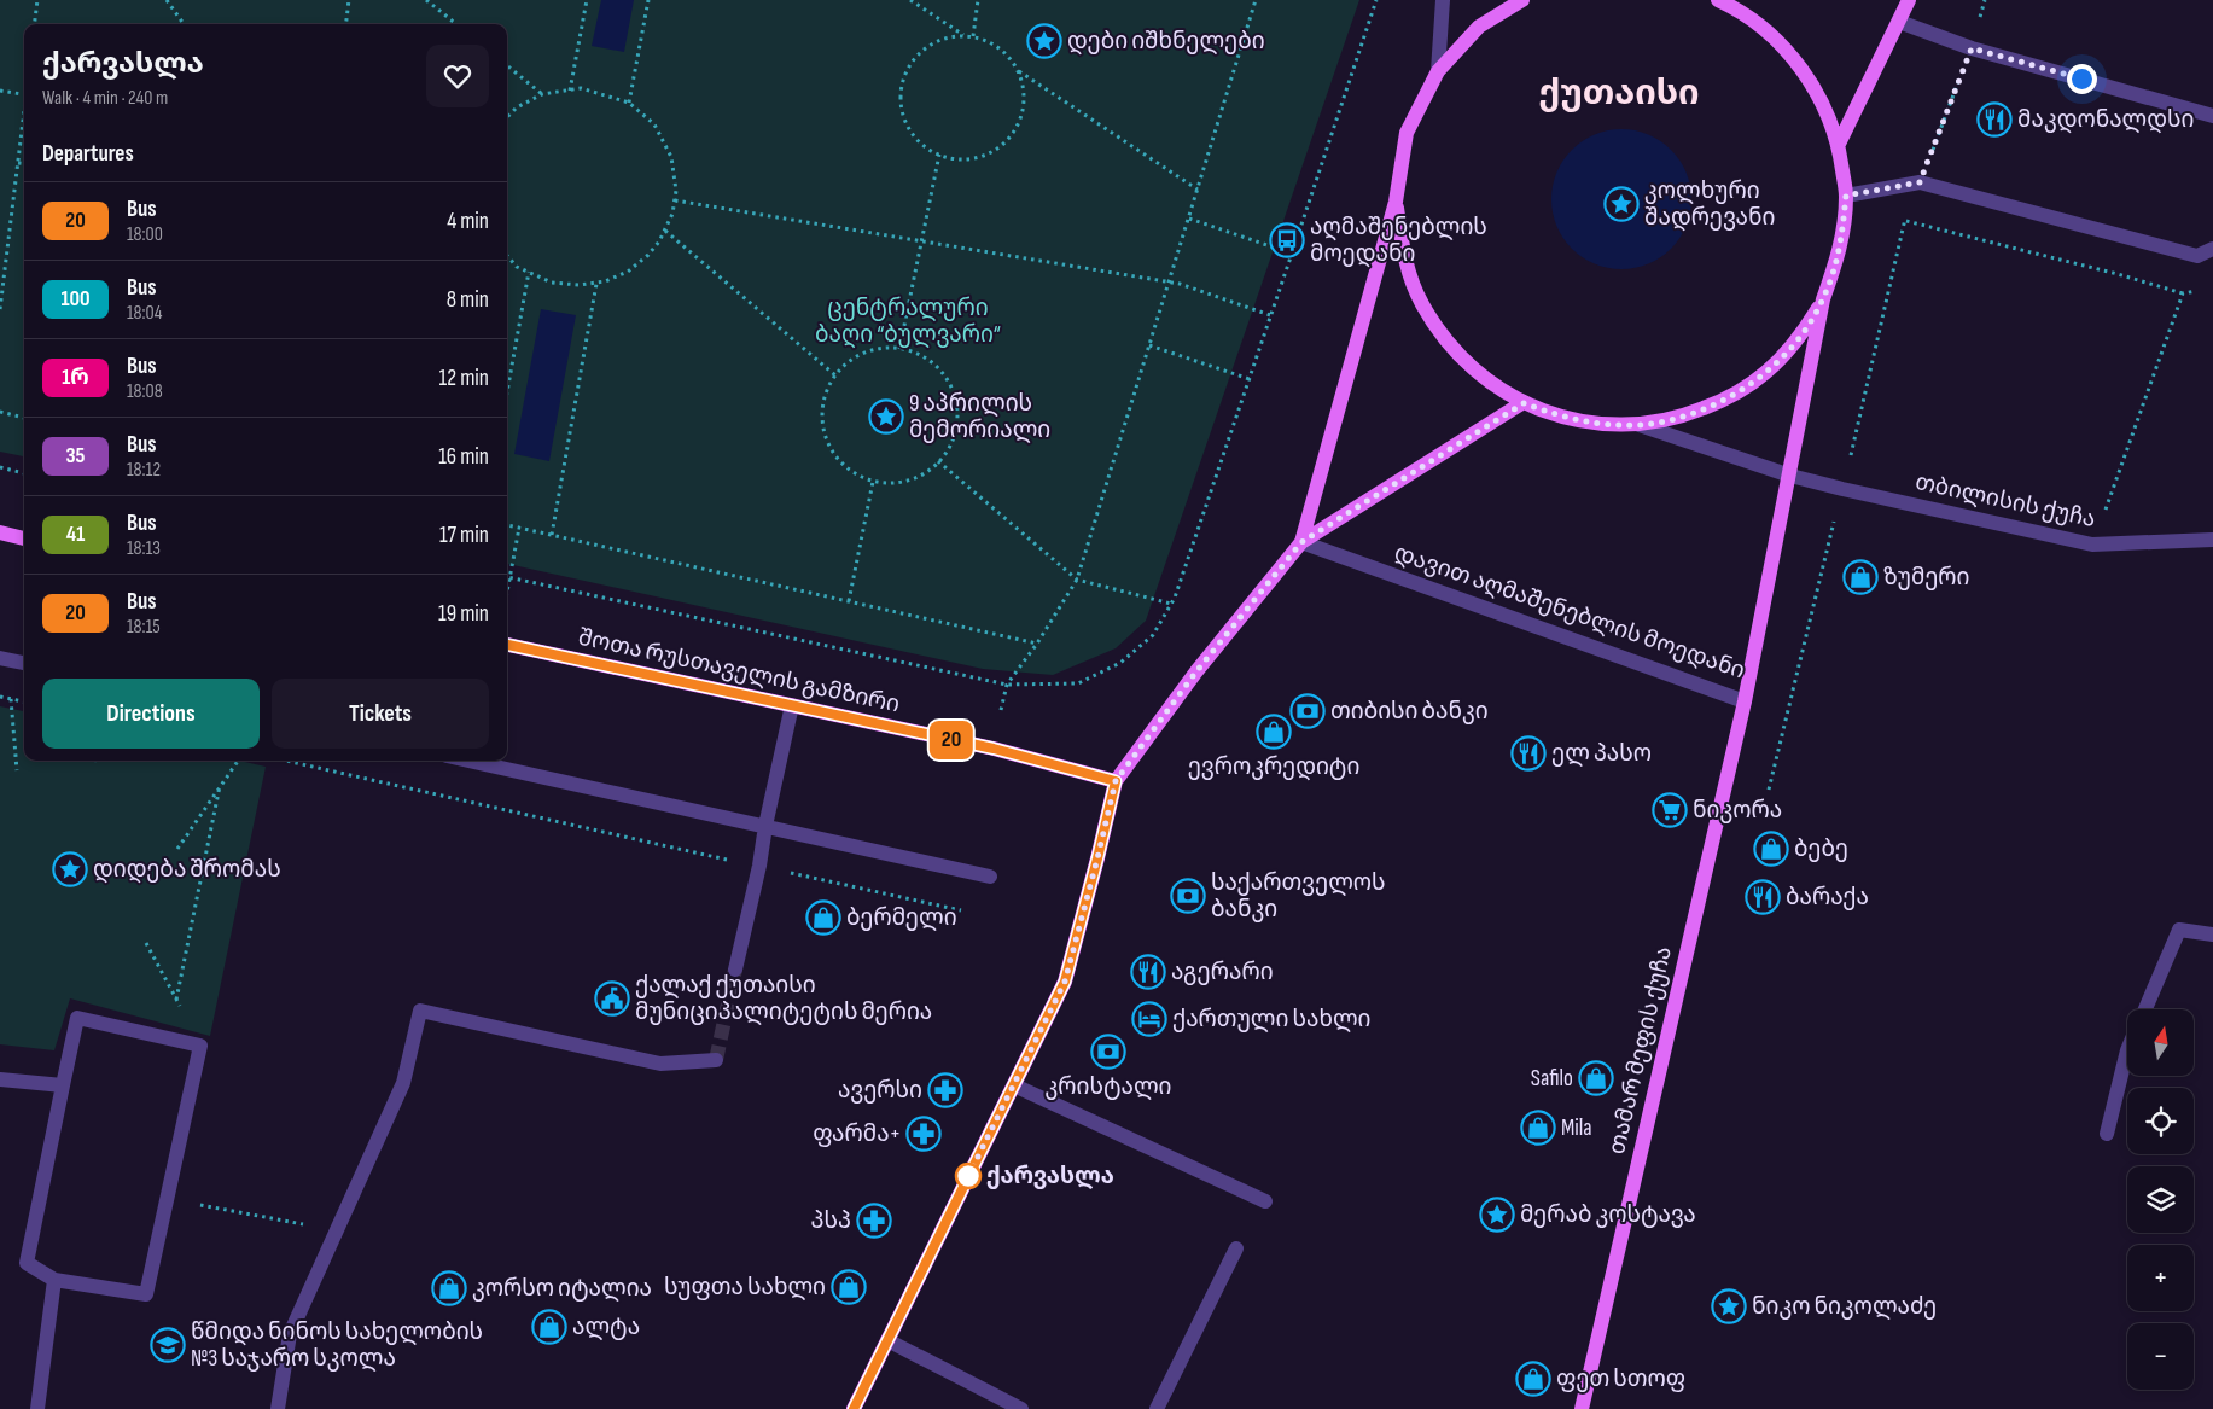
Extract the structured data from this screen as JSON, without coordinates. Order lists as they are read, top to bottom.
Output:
{
  "streets": {
    "main road": ["დავით აღმაშენებლის მოედანი", "შოთა რუსთაველის გამზირი", "თამარ მეფის ქუჩა"],
    "street": ["თბილისის ქუჩა"]
  },
  "crossings": [
    ["თბილისის ქუჩა", "დავით აღმაშენებლის მოედანი"],
    ["დავით აღმაშენებლის მოედანი", "შოთა რუსთაველის გამზირი"],
    ["დავით აღმაშენებლის მოედანი", "თამარ მეფის ქუჩა"]
  ],
  "districts": ["ქუთაისი"],
  "parks": ["ცენტრალური ბაღი “ბულვარი“"],
  "places": {
    "place": [
      "დები იშხნელები",
      "კოლხური შადრევანი",
      "9 აპრილის მემორიალი",
      "დიდება შრომას",
      "მერაბ კოსტავა",
      "ნიკო ნიკოლაძე"
    ],
    "restaurant": [
      "მაკდონალდსი",
      "ელ პასო",
      "ბარაქა",
      "აგერარი"
    ],
    "bus stop": ["აღმაშენებლის მოედანი"],
    "shop": [
      "ზუმერი",
      "ევროკრედიტი",
      "ბებე",
      "ბერმელი",
      "Safilo",
      "Mila",
      "სუფთა სახლი",
      "კორსო იტალია",
      "ალტა",
      "ფეთ სთოფ"
    ],
    "bank": ["თიბისი ბანკი", "საქართველოს ბანკი", "კრისტალი"],
    "supermarket": ["ნიკორა"],
    "public building": ["ქალაქ ქუთაისი მუნიციპალიტეტის მერია"],
    "hotel": ["ქართული სახლი"],
    "pharmacy": ["ავერსი", "ფარმა+", "პსპ"],
    "other": ["ქარვასლა"],
    "school or university": ["წმიდა ნინოს სახელობის №3 საჯარო სკოლა"]
  },
  "lines": ["bus line 20"],
  "north": "top",
  "page": {
    "on_map": "20",
    "heading": [
      ["ქარვასლა", "Walk · 4 min · 240 m"],
      "Departures"
    ],
    "list": [
      {
        "mark": "20",
        "name": "Bus",
        "note": "18:00",
        "value": "4 min"
      },
      {
        "mark": "100",
        "name": "Bus",
        "note": "18:04",
        "value": "8 min"
      },
      {
        "mark": "1რ",
        "name": "Bus",
        "note": "18:08",
        "value": "12 min"
      },
      {
        "mark": "35",
        "name": "Bus",
        "note": "18:12",
        "value": "16 min"
      },
      {
        "mark": "41",
        "name": "Bus",
        "note": "18:13",
        "value": "17 min"
      },
      {
        "mark": "20",
        "name": "Bus",
        "note": "18:15",
        "value": "19 min"
      }
    ],
    "buttons": ["Directions", "Tickets"],
    "map_buttons": ["+", "−"]
  }
}
